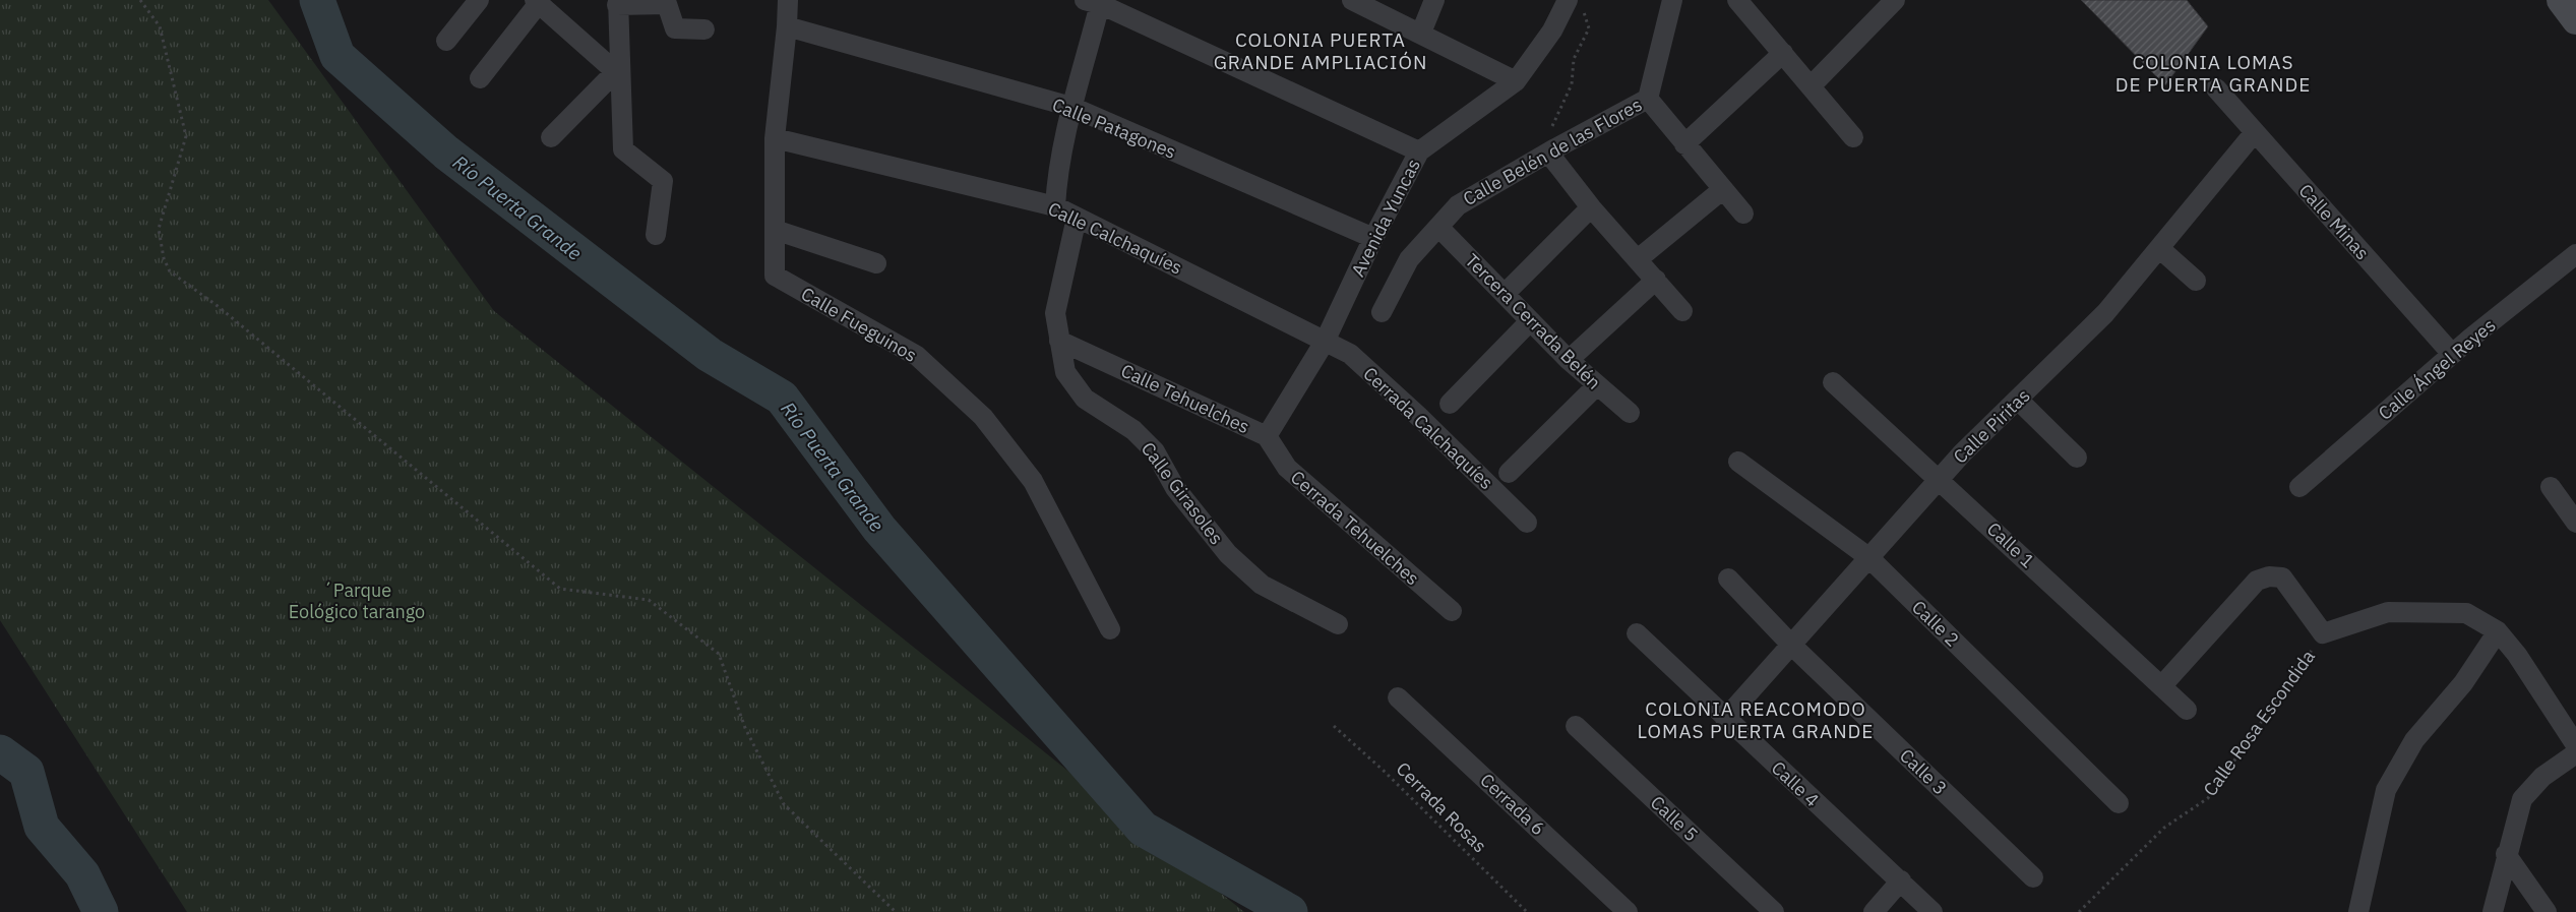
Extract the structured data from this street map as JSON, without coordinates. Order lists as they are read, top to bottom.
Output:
{
  "streets": {
    "street": [
      "Calle Patagones",
      "Calle Belén de las Flores",
      "Avenida Yuncas",
      "Calle Minas",
      "Calle Calchaquíes",
      "Tercera Cerrada Belén",
      "Calle Fueguinos",
      "Calle Ángel Reyes",
      "Calle Tehuelches",
      "Calle Piritas",
      "Cerrada Calchaquíes",
      "Calle Girasoles",
      "Cerrada Tehuelches",
      "Calle 1",
      "Calle 2",
      "Calle Rosa Escondida",
      "Calle 3",
      "Calle 4",
      "Cerrada 6",
      "Calle 5"
    ],
    "path": ["Cerrada Rosas"]
  },
  "crossings": [
    ["Calle Patagones", "Avenida Yuncas"],
    ["Calle Patagones", "Calle Fueguinos"],
    ["Calle Belén de las Flores", "Tercera Cerrada Belén"],
    ["Avenida Yuncas", "Calle Calchaquíes"],
    ["Avenida Yuncas", "Calle Tehuelches"],
    ["Avenida Yuncas", "Cerrada Calchaquíes"],
    ["Calle Minas", "Calle Ángel Reyes"],
    ["Calle Minas", "Calle Piritas"],
    ["Calle Calchaquíes", "Calle Fueguinos"],
    ["Calle Calchaquíes", "Calle Tehuelches"],
    ["Calle Calchaquíes", "Cerrada Calchaquíes"],
    ["Calle Calchaquíes", "Calle Girasoles"],
    ["Calle Tehuelches", "Cerrada Calchaquíes"],
    ["Calle Tehuelches", "Calle Girasoles"],
    ["Calle Tehuelches", "Cerrada Tehuelches"],
    ["Calle Piritas", "Calle 1"],
    ["Calle Piritas", "Calle 2"],
    ["Calle Piritas", "Calle 3"],
    ["Calle Piritas", "Calle 4"],
    ["Calle 1", "Calle Rosa Escondida"]
  ],
  "districts": ["COLONIA PUERTA GRANDE AMPLIACIÓN", "COLONIA LOMAS DE PUERTA GRANDE", "COLONIA REACOMODO LOMAS PUERTA GRANDE"],
  "water": ["Río Puerta Grande"],
  "parks": ["´Parque Eológico tarango"]
}
